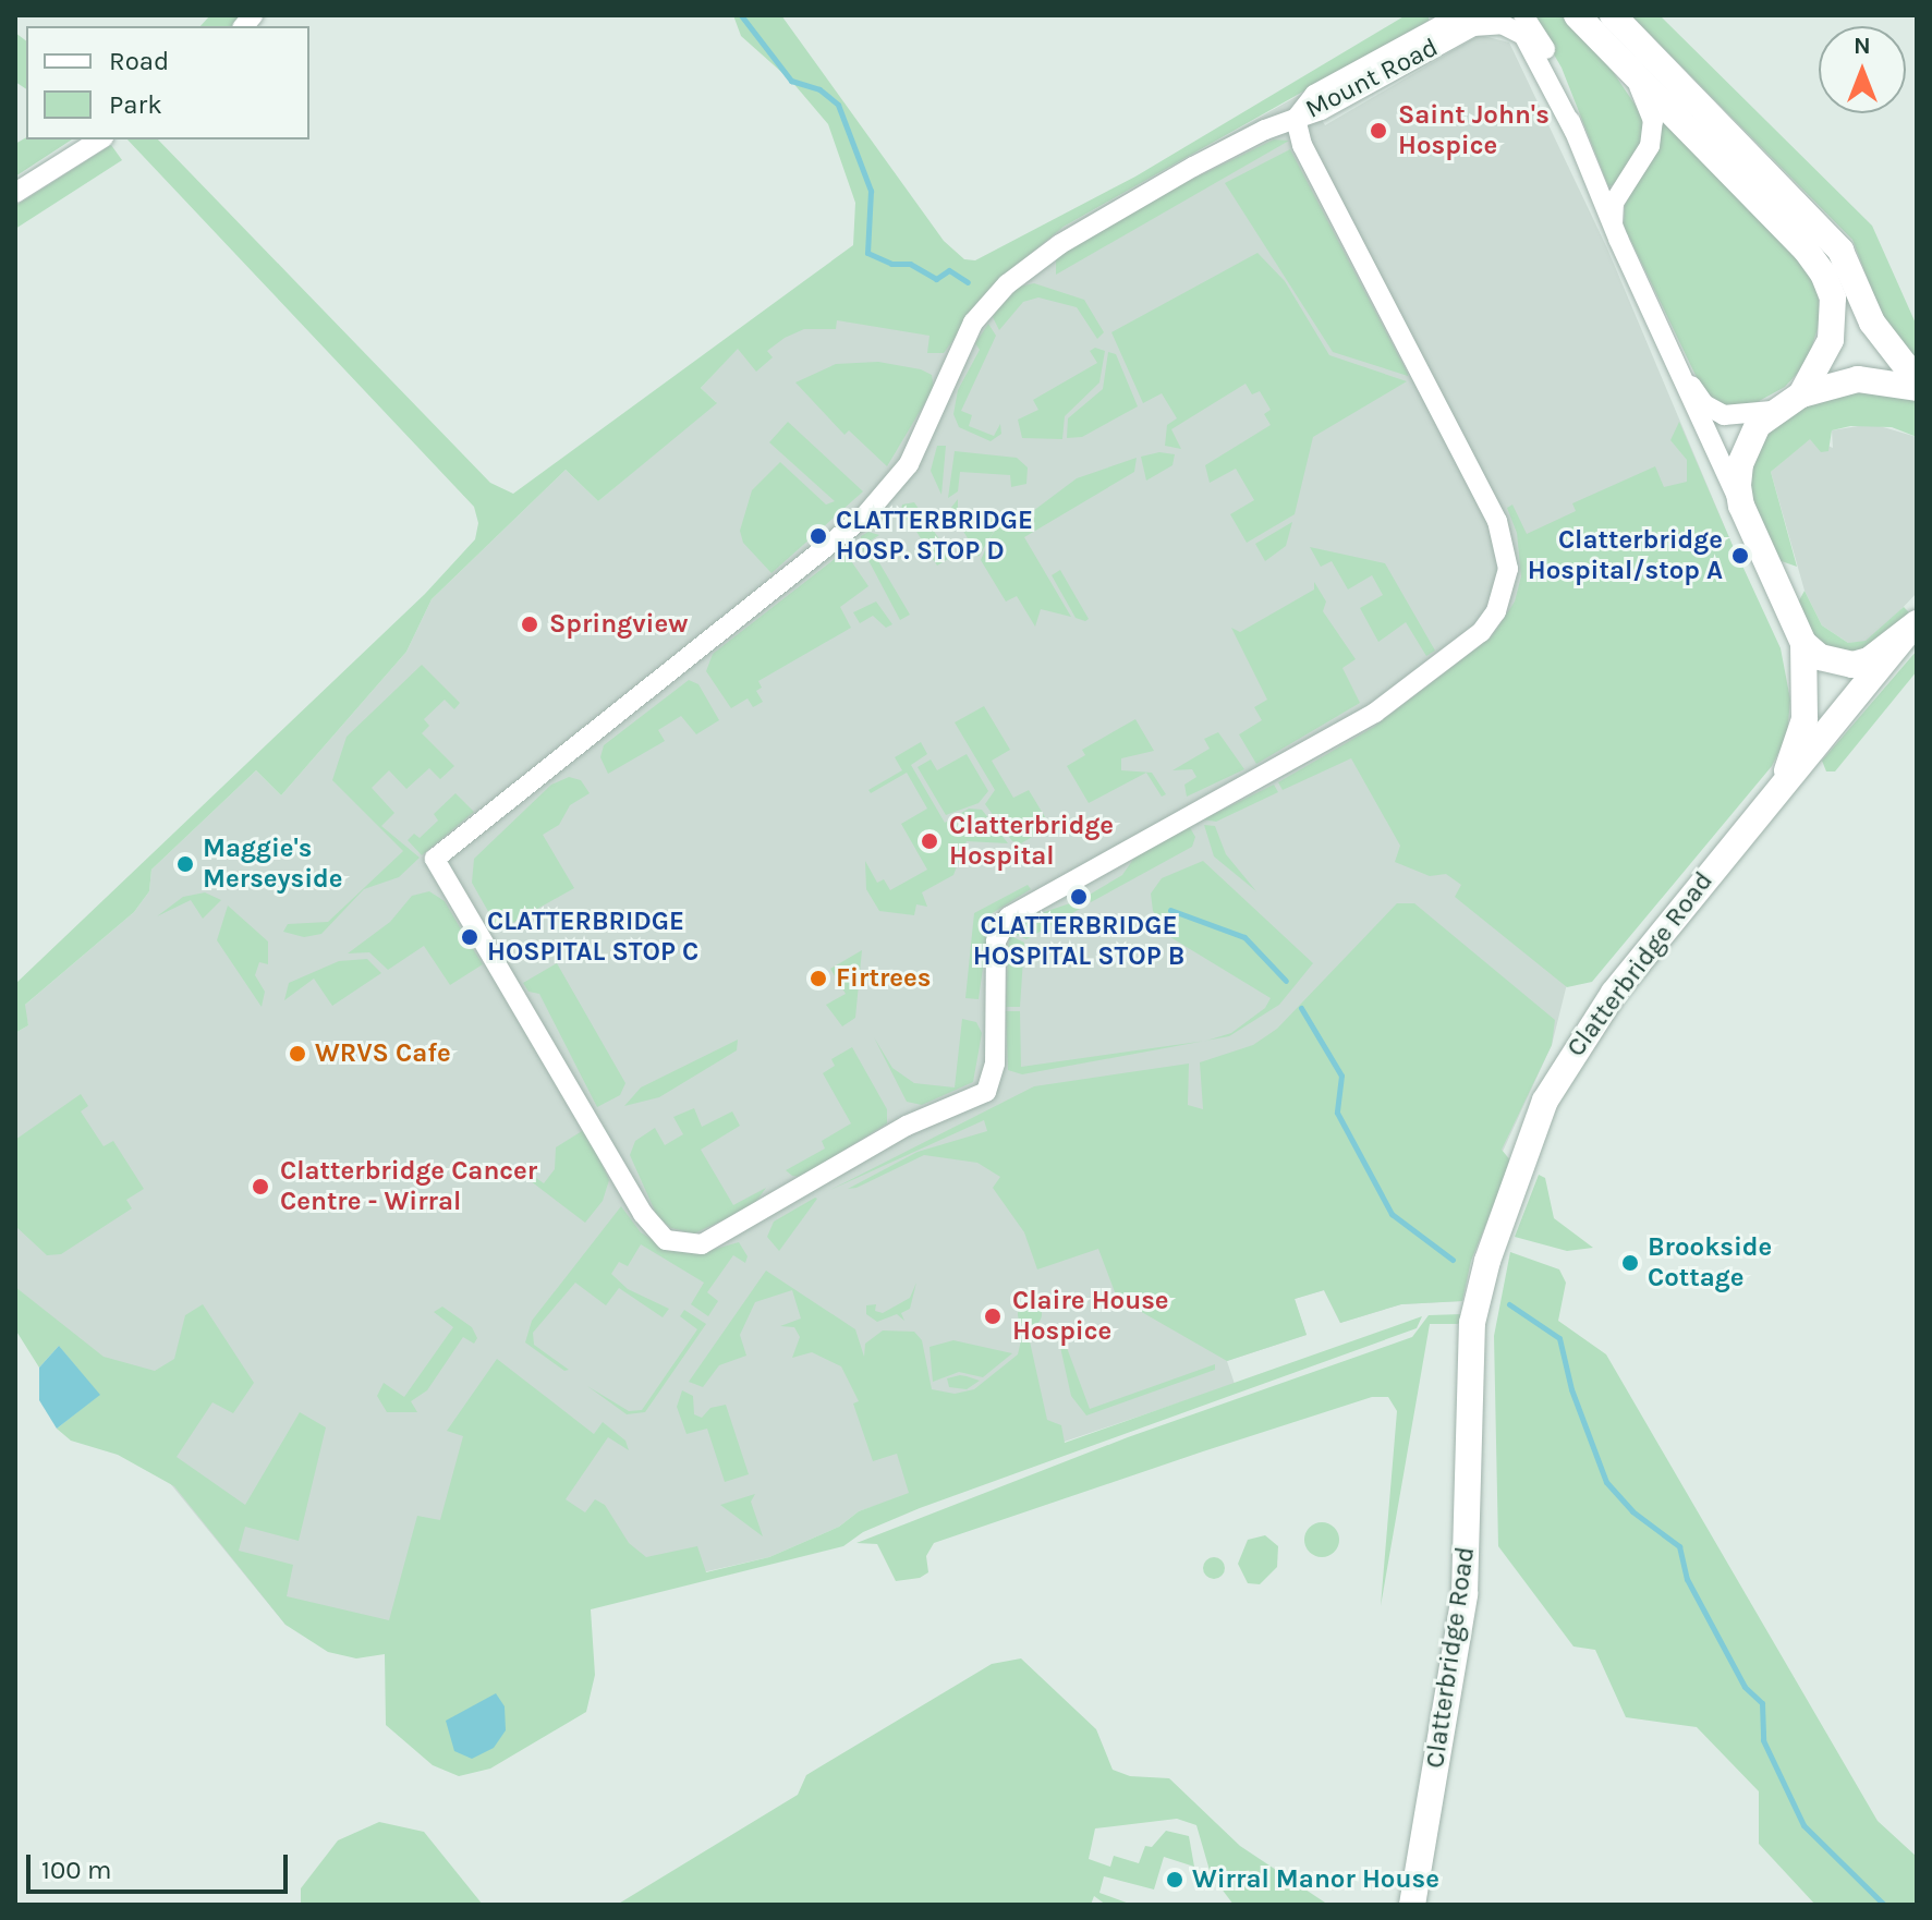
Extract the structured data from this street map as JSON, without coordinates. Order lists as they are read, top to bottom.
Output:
{
  "streets": {
    "main road": ["Clatterbridge Road"],
    "street": ["Mount Road"]
  },
  "places": [
    "Saint John's Hospice",
    "CLATTERBRIDGE HOSP. STOP D",
    "Clatterbridge Hospital/stop A",
    "Springview",
    "Clatterbridge Hospital",
    "Maggie's Merseyside",
    "CLATTERBRIDGE HOSPITAL STOP B",
    "CLATTERBRIDGE HOSPITAL STOP C",
    "Firtrees",
    "WRVS Cafe",
    "Clatterbridge Cancer Centre - Wirral",
    "Brookside Cottage",
    "Claire House Hospice",
    "Wirral Manor House"
  ],
  "legend": ["Road", "Park"],
  "scale_bar": "100 m",
  "north": "top"
}
